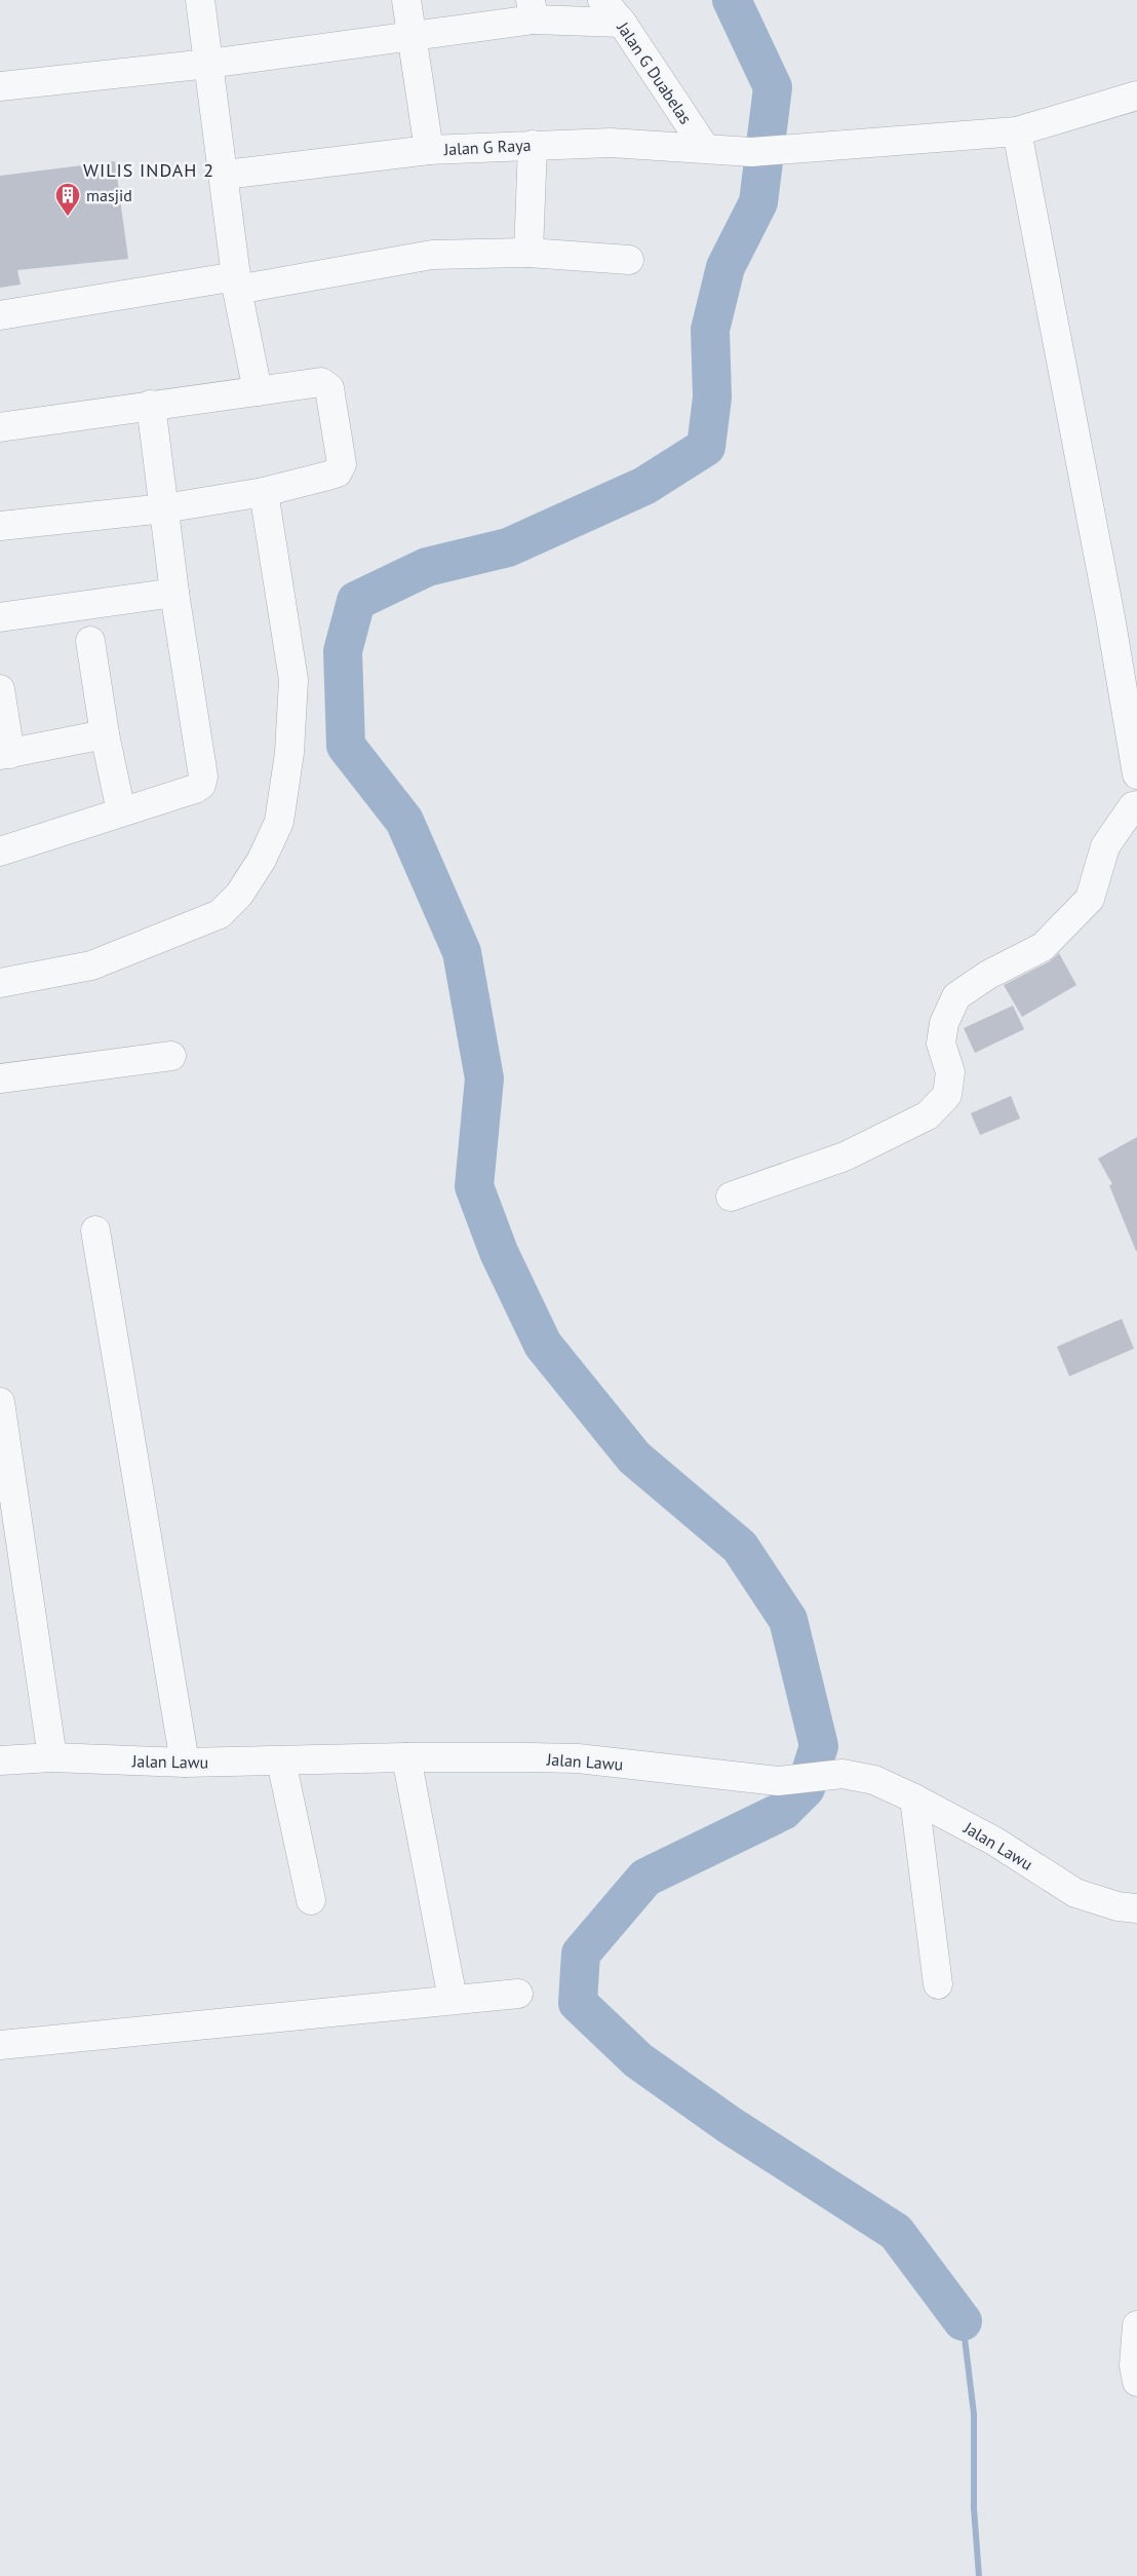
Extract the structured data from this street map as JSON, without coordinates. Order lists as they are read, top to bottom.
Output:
{
  "streets": {
    "street": ["Jalan G Duabelas", "Jalan G Raya", "Jalan Lawu"]
  },
  "crossings": [
    ["Jalan G Duabelas", "Jalan G Raya"]
  ],
  "districts": ["WILIS INDAH 2"],
  "places": {
    "building": ["masjid"]
  }
}
